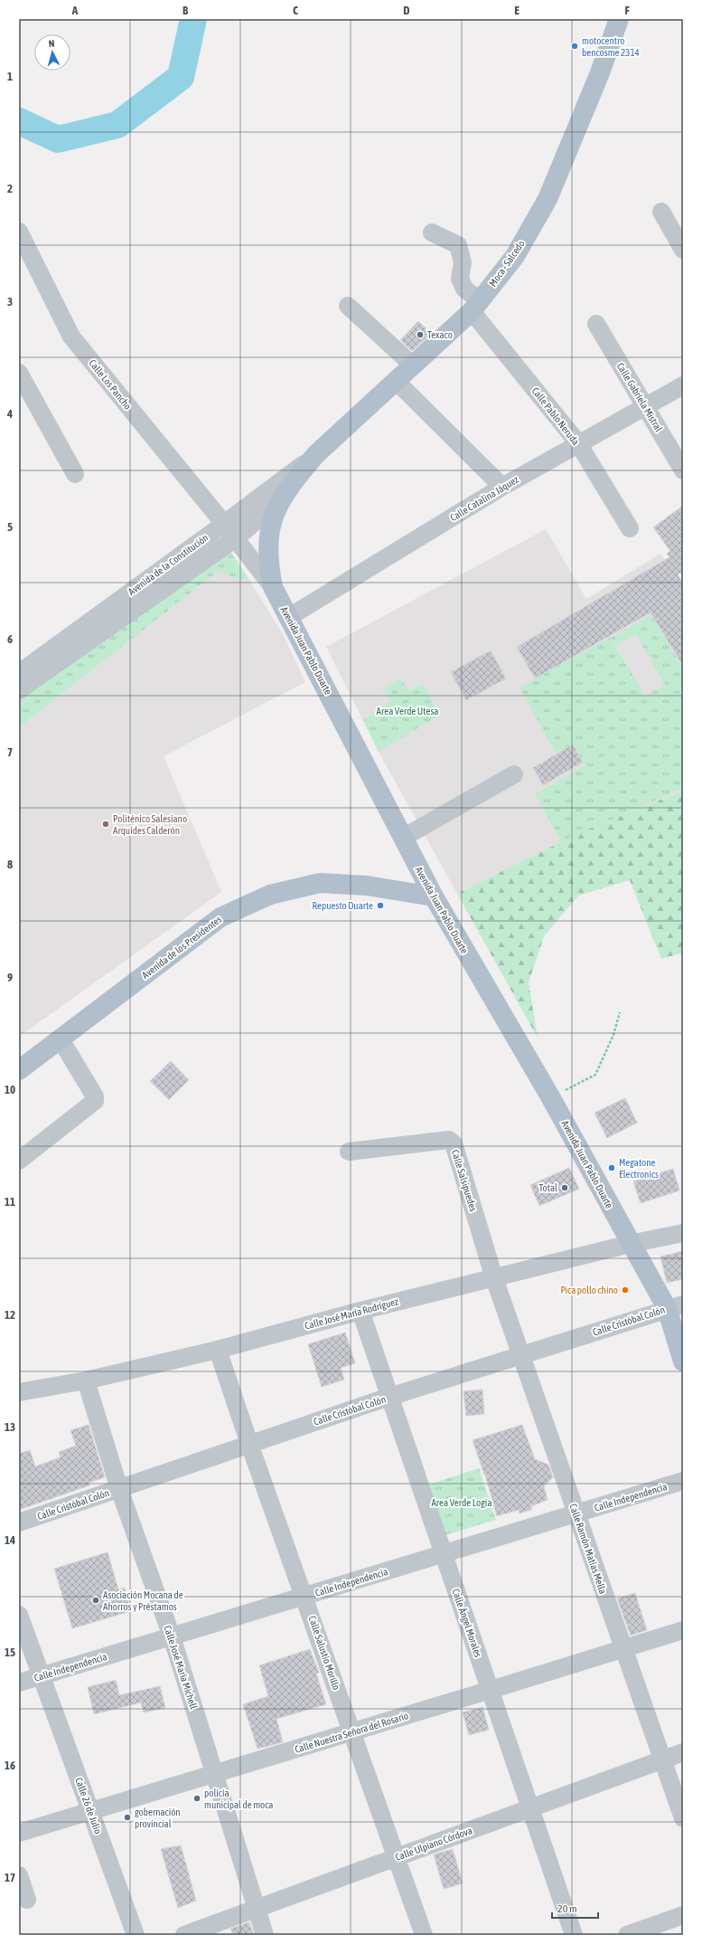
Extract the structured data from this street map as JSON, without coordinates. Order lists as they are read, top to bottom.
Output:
{
  "streets": {
    "main road": ["Moca - Salcedo", "Avenida Juan Pablo Duarte", "Avenida de los Presidentes"],
    "street": [
      "Calle Los Pancho",
      "Calle Gabriela Mistral",
      "Calle Pablo Neruda",
      "Calle Catalina Jáquez",
      "Avenida de la Constitución",
      "Calle Salsipuedes",
      "Calle José María Rodríguez",
      "Calle Cristóbal Colón",
      "Calle Independencia",
      "Calle Ramón Matías Mella",
      "Calle Ángel Morales",
      "Calle Salustio Morillo",
      "Calle José María Michell",
      "Calle Nuestra Señora del Rosario",
      "Calle 26 de Julio",
      "Calle Ulpiano Córdova"
    ]
  },
  "crossings": [
    ["Moca - Salcedo", "Calle Pablo Neruda"],
    ["Moca - Salcedo", "Avenida de la Constitución"],
    ["Moca - Salcedo", "Avenida Juan Pablo Duarte"],
    ["Calle Los Pancho", "Avenida de la Constitución"],
    ["Calle Los Pancho", "Avenida Juan Pablo Duarte"],
    ["Calle Gabriela Mistral", "Calle Catalina Jáquez"],
    ["Calle Pablo Neruda", "Calle Catalina Jáquez"],
    ["Calle Catalina Jáquez", "Avenida Juan Pablo Duarte"],
    ["Avenida de la Constitución", "Avenida Juan Pablo Duarte"],
    ["Avenida Juan Pablo Duarte", "Avenida de los Presidentes"],
    ["Avenida Juan Pablo Duarte", "Calle José María Rodríguez"],
    ["Avenida Juan Pablo Duarte", "Calle Cristóbal Colón"],
    ["Calle Salsipuedes", "Calle José María Rodríguez"],
    ["Calle Salsipuedes", "Calle Ramón Matías Mella"],
    ["Calle José María Rodríguez", "Calle Ramón Matías Mella"],
    ["Calle José María Rodríguez", "Calle Ángel Morales"],
    ["Calle José María Rodríguez", "Calle Salustio Morillo"],
    ["Calle José María Rodríguez", "Calle José María Michell"],
    ["Calle Cristóbal Colón", "Calle Ramón Matías Mella"],
    ["Calle Cristóbal Colón", "Calle Ángel Morales"],
    ["Calle Cristóbal Colón", "Calle Salustio Morillo"],
    ["Calle Cristóbal Colón", "Calle José María Michell"],
    ["Calle Independencia", "Calle Ramón Matías Mella"],
    ["Calle Independencia", "Calle Ángel Morales"],
    ["Calle Independencia", "Calle Salustio Morillo"],
    ["Calle Independencia", "Calle José María Michell"],
    ["Calle Independencia", "Calle 26 de Julio"],
    ["Calle Ramón Matías Mella", "Calle Nuestra Señora del Rosario"],
    ["Calle Ramón Matías Mella", "Calle Ulpiano Córdova"],
    ["Calle Ángel Morales", "Calle Nuestra Señora del Rosario"],
    ["Calle Ángel Morales", "Calle Ulpiano Córdova"],
    ["Calle Salustio Morillo", "Calle Nuestra Señora del Rosario"],
    ["Calle Salustio Morillo", "Calle Ulpiano Córdova"],
    ["Calle José María Michell", "Calle Nuestra Señora del Rosario"],
    ["Calle José María Michell", "Calle Ulpiano Córdova"],
    ["Calle Nuestra Señora del Rosario", "Calle 26 de Julio"]
  ],
  "parks": ["Area Verde Utesa", "Area Verde Logia"],
  "places": [
    "motocentro bencosme 2314",
    "Texaco",
    "Politénico Salesiano Arquides Calderón",
    "Repuesto Duarte",
    "Megatone Electronics",
    "Total",
    "Pica pollo chino",
    "Asociación Mocana de Ahorros y Préstamos",
    "policía municipal de moca",
    "gobernación provincial"
  ],
  "scale_bar": "20 m",
  "north": "top",
  "grid": {
    "columns": [
      "A",
      "B",
      "C",
      "D",
      "E",
      "F"
    ],
    "rows": [
      "1",
      "2",
      "3",
      "4",
      "5",
      "6",
      "7",
      "8",
      "9",
      "10",
      "11",
      "12",
      "13",
      "14",
      "15",
      "16",
      "17"
    ]
  }
}
